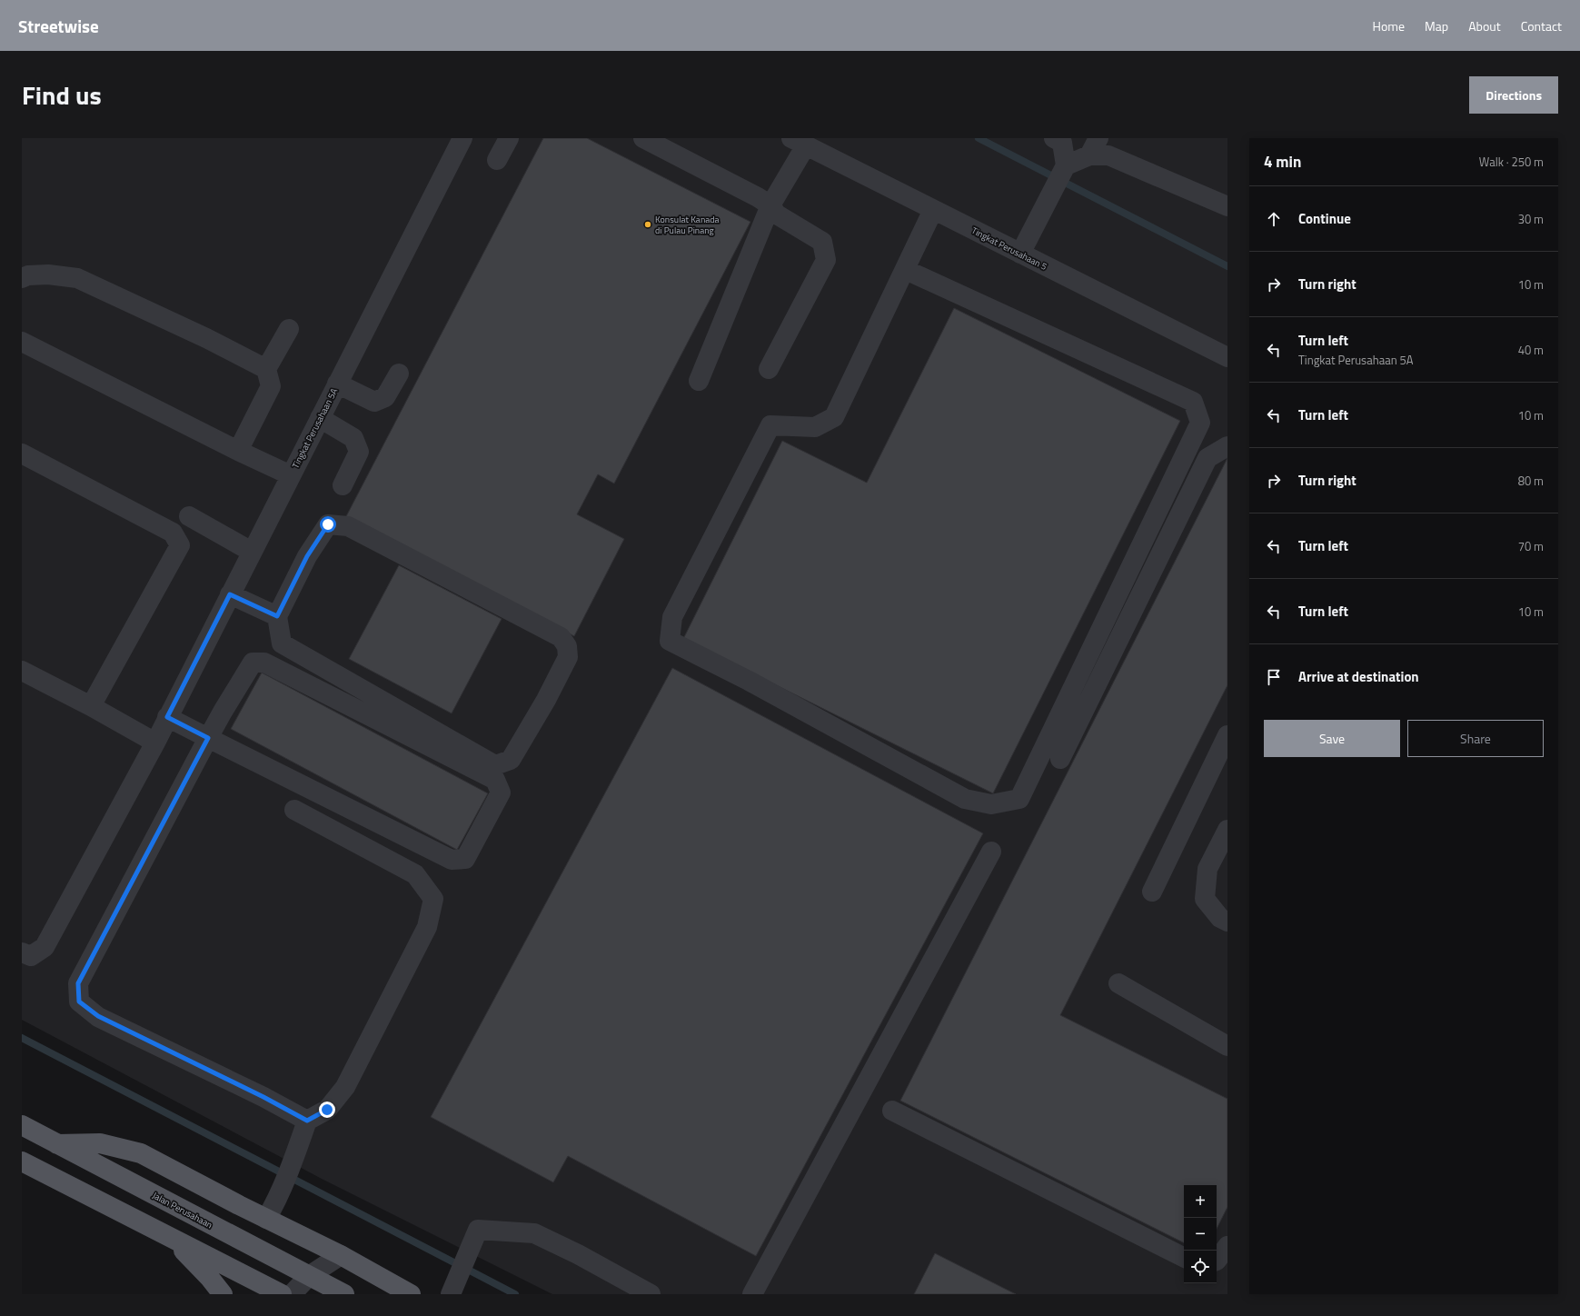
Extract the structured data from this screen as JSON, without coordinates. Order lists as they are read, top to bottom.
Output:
{
  "streets": {
    "main road": ["Jalan Perusahaan"],
    "street": ["Tingkat Perusahaan 5", "Tingkat Perusahaan 5A"]
  },
  "places": ["Konsulat Kanada di Pulau Pinang"],
  "page": {
    "header": "Streetwise",
    "nav": [
      "Home",
      "Map",
      "About",
      "Contact"
    ],
    "title": "Find us",
    "buttons": [
      "Directions",
      ["Save", "Share"]
    ],
    "heading": ["4 min", "Walk · 250 m"],
    "list": [
      ["Continue", "30 m"],
      ["Turn right", "10 m"],
      ["Turn left", "Tingkat Perusahaan 5A", "40 m"],
      ["Turn left", "10 m"],
      ["Turn right", "80 m"],
      ["Turn left", "70 m"],
      ["Turn left", "10 m"],
      "Arrive at destination"
    ],
    "map_buttons": ["+", "−"]
  }
}
